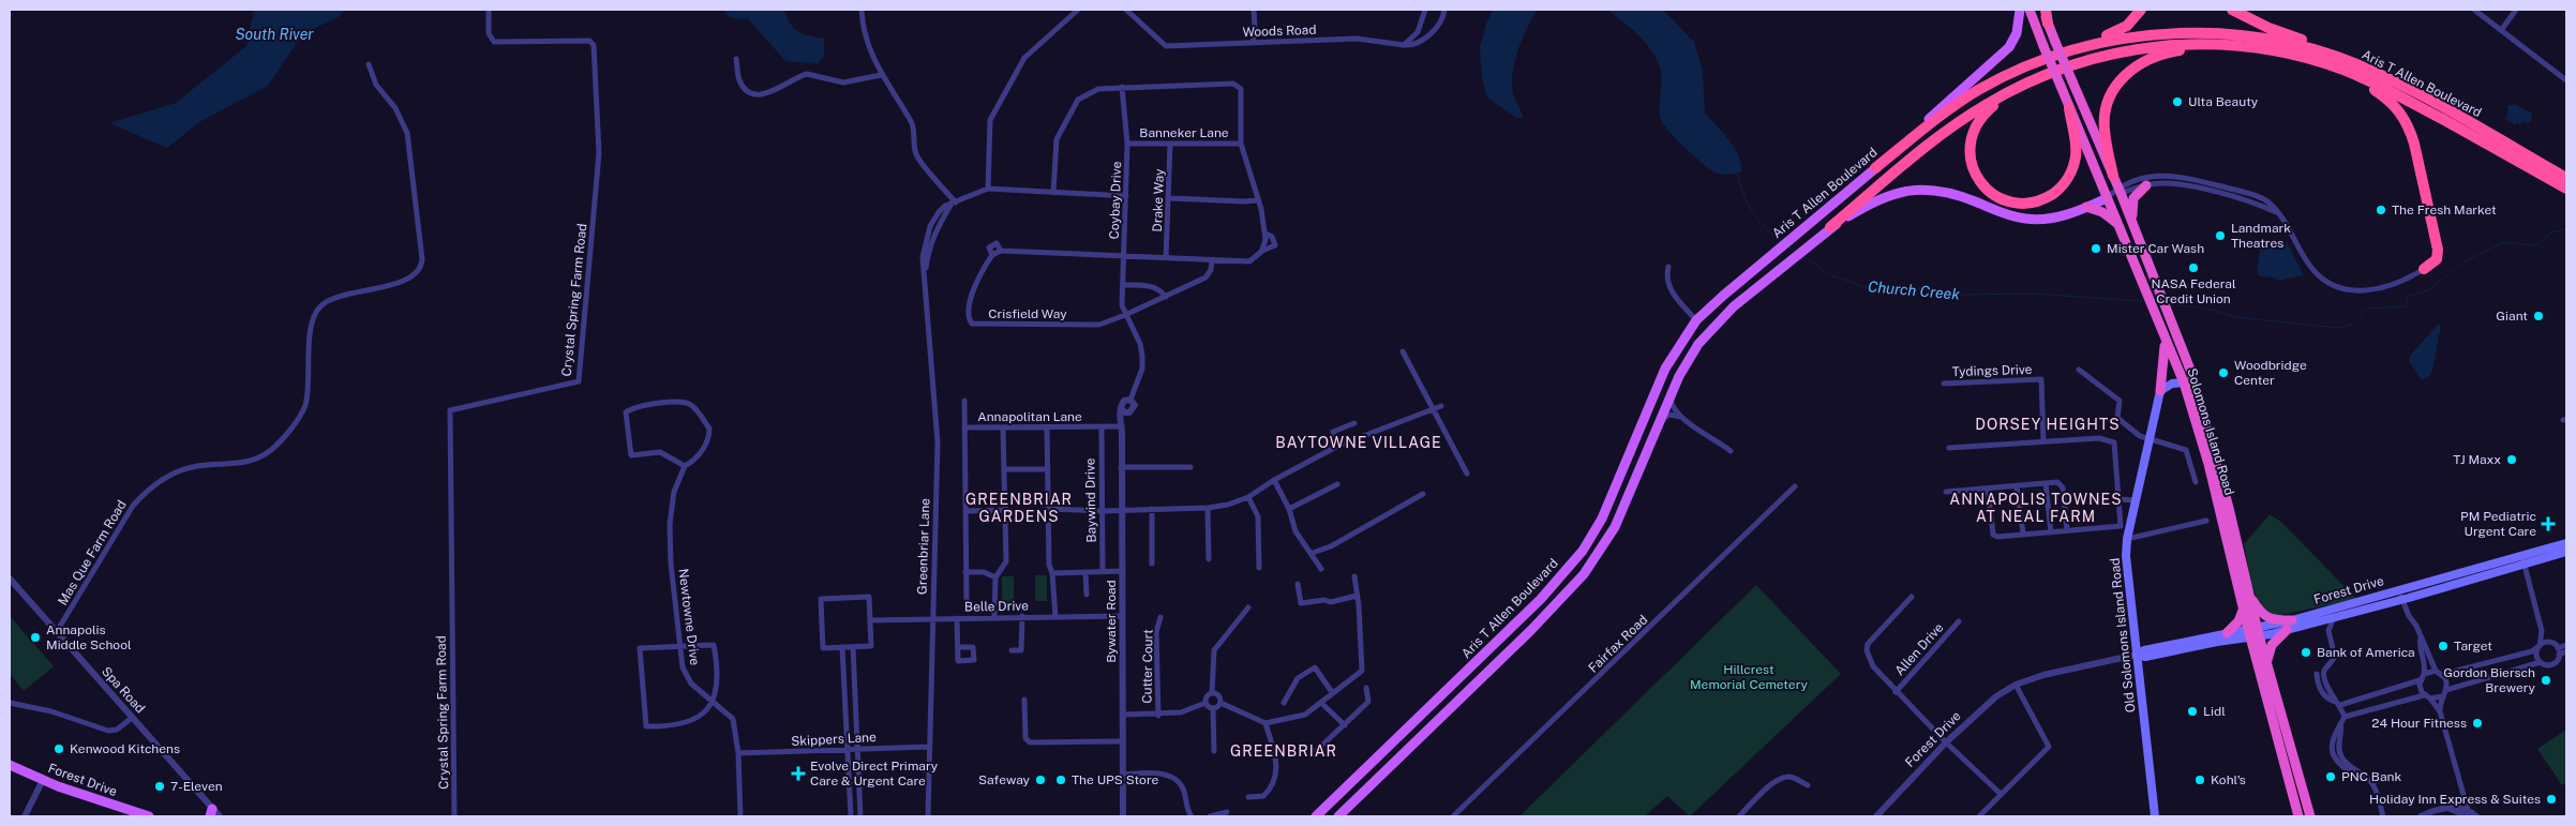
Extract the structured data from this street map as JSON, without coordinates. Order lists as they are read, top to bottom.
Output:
{
  "streets": {
    "highway": ["Aris T Allen Boulevard", "Solomons Island Road"],
    "main road": ["Forest Drive", "Old Solomons Island Road"],
    "street": [
      "Woods Road",
      "Banneker Lane",
      "Coybay Drive",
      "Drake Way",
      "Crystal Spring Farm Road",
      "Crisfield Way",
      "Tydings Drive",
      "Annapolitan Lane",
      "Baywind Drive",
      "Greenbriar Lane",
      "Mas Que Farm Road",
      "Belle Drive",
      "Newtowne Drive",
      "Bywater Road",
      "Fairfax Road",
      "Allen Drive",
      "Cutter Court",
      "Spa Road",
      "Skippers Lane"
    ]
  },
  "crossings": [
    ["Banneker Lane", "Coybay Drive"],
    ["Banneker Lane", "Drake Way"],
    ["Coybay Drive", "Crisfield Way"],
    ["Annapolitan Lane", "Baywind Drive"],
    ["Annapolitan Lane", "Bywater Road"],
    ["Solomons Island Road", "Forest Drive"],
    ["Greenbriar Lane", "Belle Drive"],
    ["Greenbriar Lane", "Skippers Lane"],
    ["Mas Que Farm Road", "Spa Road"],
    ["Forest Drive", "Old Solomons Island Road"],
    ["Belle Drive", "Bywater Road"],
    ["Newtowne Drive", "Skippers Lane"]
  ],
  "districts": [
    "DORSEY HEIGHTS",
    "BAYTOWNE VILLAGE",
    "GREENBRIAR GARDENS",
    "ANNAPOLIS TOWNES AT NEAL FARM",
    "GREENBRIAR"
  ],
  "water": ["South River", "Church Creek"],
  "parks": ["Hillcrest Memorial Cemetery"],
  "places": {
    "other": [
      "Ulta Beauty",
      "The Fresh Market",
      "Landmark Theatres",
      "Mister Car Wash",
      "NASA Federal Credit Union",
      "Giant",
      "Woodbridge Center",
      "TJ Maxx",
      "Annapolis Middle School",
      "Target",
      "Bank of America",
      "Gordon Biersch Brewery",
      "Lidl",
      "24 Hour Fitness",
      "Kenwood Kitchens",
      "PNC Bank",
      "Safeway",
      "The UPS Store",
      "Kohl's",
      "7-Eleven",
      "Holiday Inn Express & Suites"
    ],
    "health": ["PM Pediatric Urgent Care", "Evolve Direct Primary Care & Urgent Care"]
  }
}
